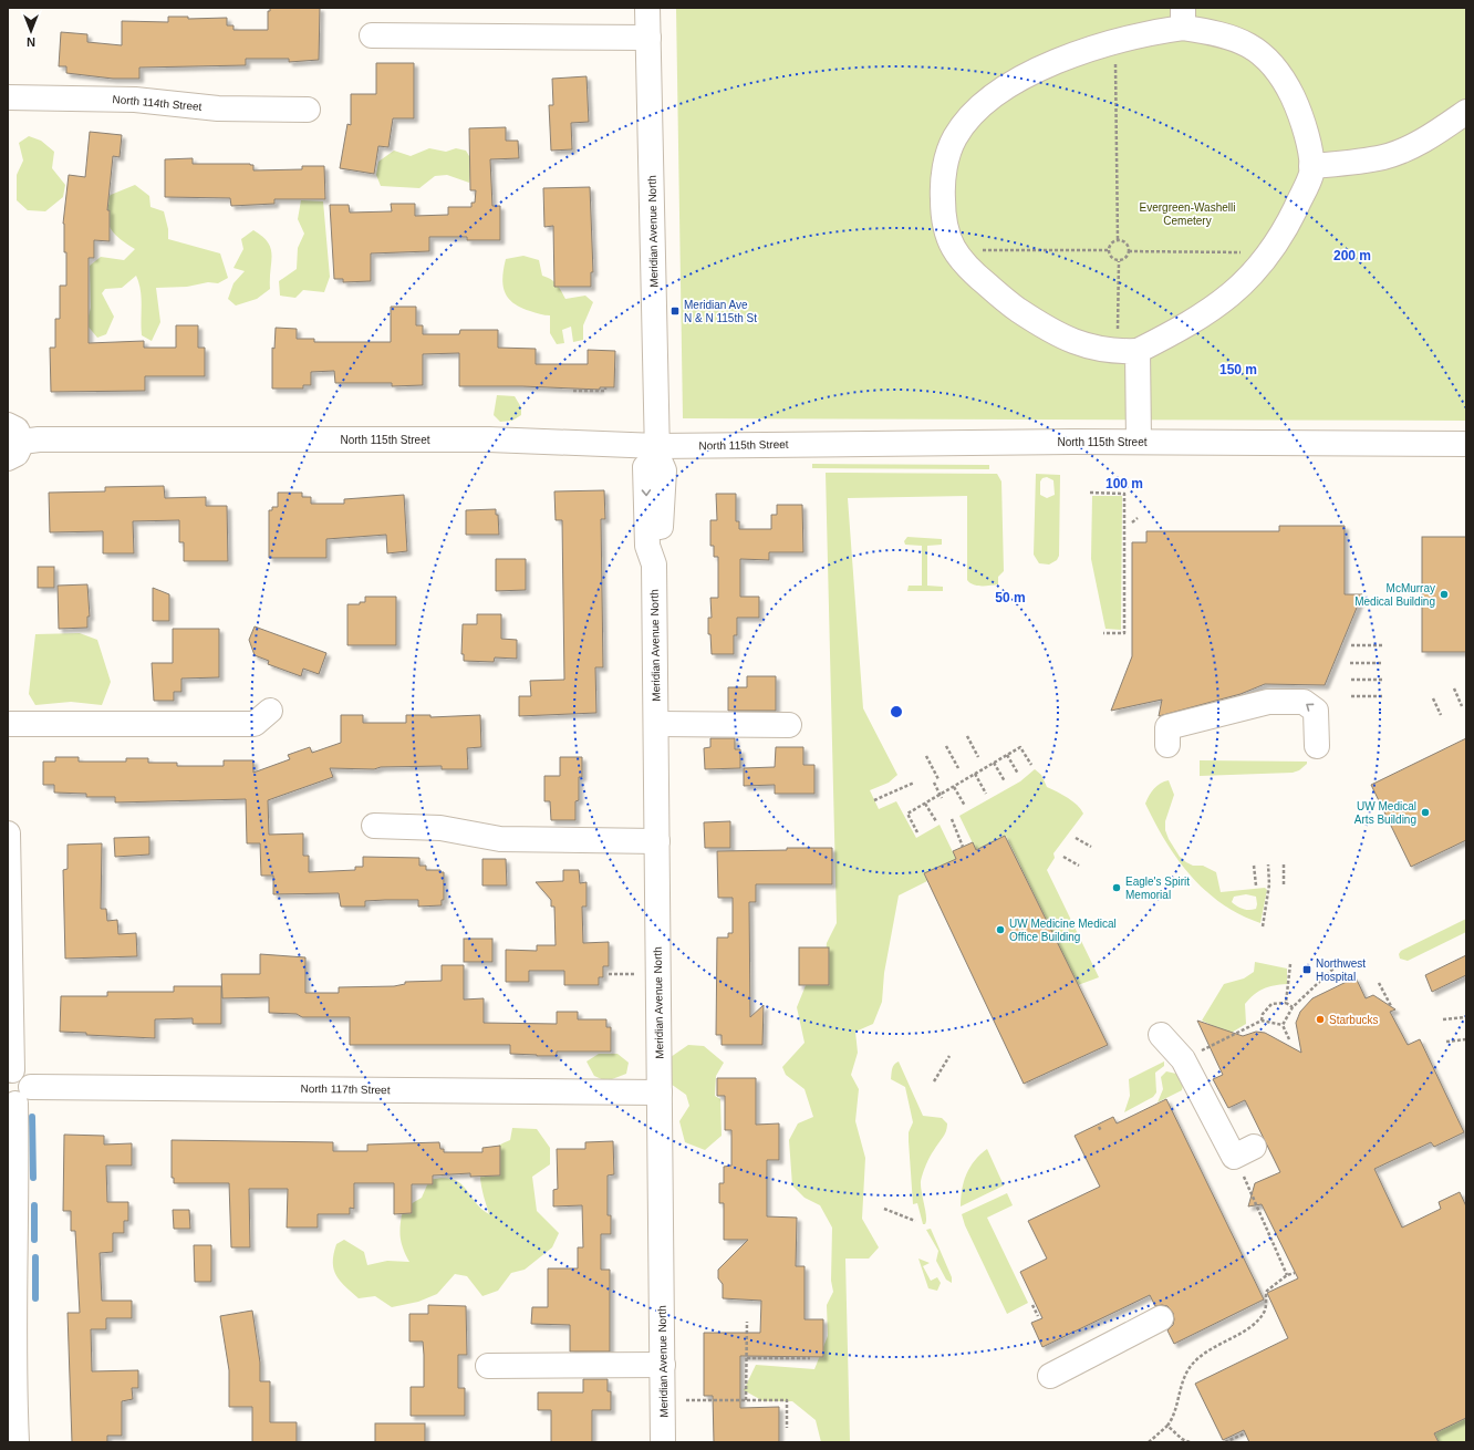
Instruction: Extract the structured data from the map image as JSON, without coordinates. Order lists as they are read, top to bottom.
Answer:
{
  "streets": {
    "street": [
      "North 114th Street",
      "Meridian Avenue North",
      "North 115th Street",
      "North 117th Street"
    ]
  },
  "crossings": [
    ["Meridian Avenue North", "North 115th Street"],
    ["Meridian Avenue North", "North 117th Street"]
  ],
  "parks": ["Evergreen-Washelli Cemetery"],
  "places": {
    "transit": ["Meridian Ave N & N 115th St", "Northwest Hospital"],
    "other": [
      "McMurray Medical Building",
      "UW Medical Arts Building",
      "Eagle's Spirit Memorial",
      "UW Medicine Medical Office Building",
      "Starbucks"
    ]
  },
  "north": "bottom",
  "rings": [
    "200 m",
    "150 m",
    "100 m",
    "50 m"
  ]
}
